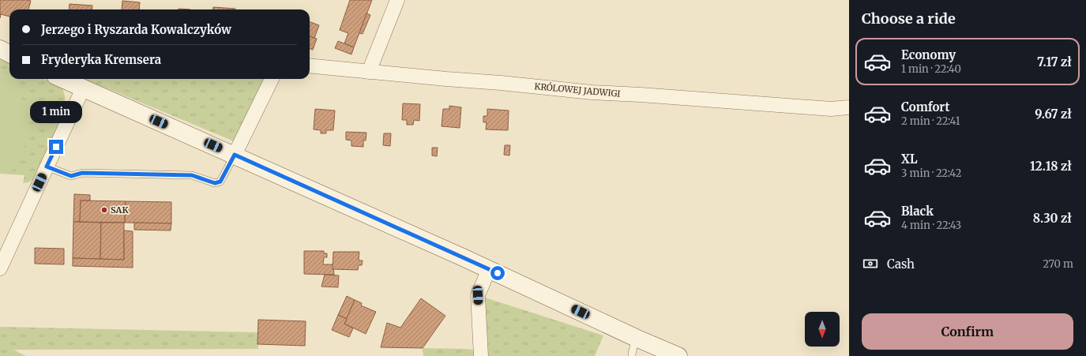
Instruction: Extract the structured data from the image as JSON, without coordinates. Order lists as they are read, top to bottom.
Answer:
{
  "streets": {
    "street": ["KRÓLOWEJ JADWIGI"]
  },
  "places": ["SAK"],
  "north": "bottom",
  "page": {
    "heading": "Choose a ride",
    "banner": ["Jerzego i Ryszarda Kowalczyków", "Fryderyka Kremsera"],
    "list": [
      {
        "name": "Economy",
        "note": "1 min · 22:40",
        "value": "7.17 zł"
      },
      {
        "name": "Comfort",
        "note": "2 min · 22:41",
        "value": "9.67 zł"
      },
      {
        "name": "XL",
        "note": "3 min · 22:42",
        "value": "12.18 zł"
      },
      {
        "name": "Black",
        "note": "4 min · 22:43",
        "value": "8.30 zł"
      }
    ],
    "bubble": "1 min",
    "pay": ["Cash", "270 m"],
    "buttons": "Confirm"
  }
}
